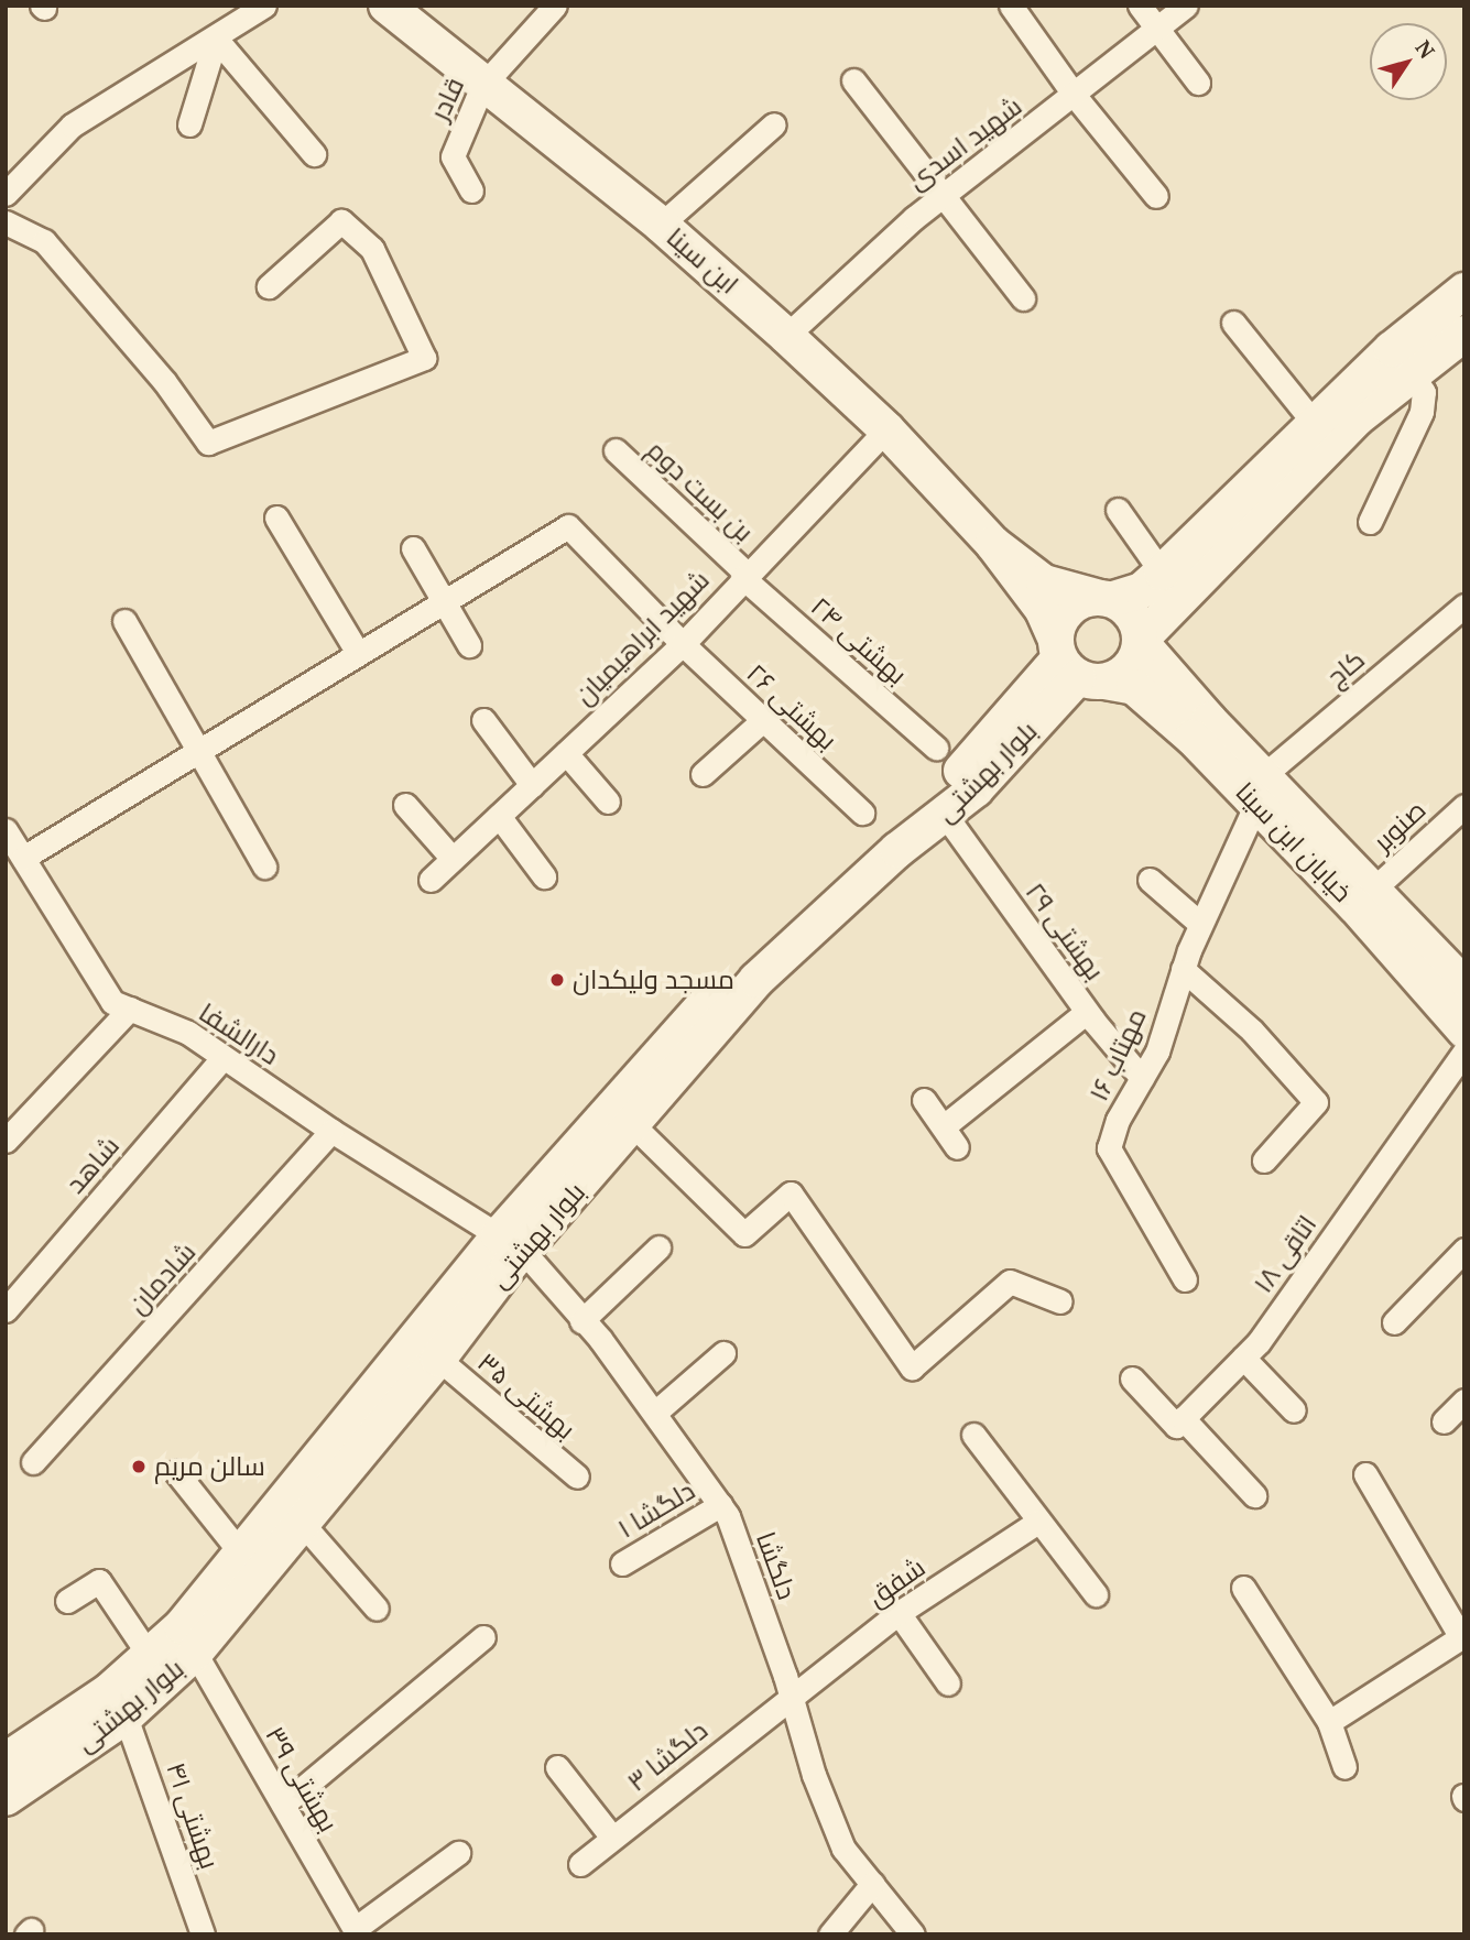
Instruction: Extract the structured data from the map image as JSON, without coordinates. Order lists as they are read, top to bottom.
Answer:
{
  "streets": {
    "main road": ["ابن سینا", "بلوار بهشتی", "خیابان ابن سینا"],
    "street": [
      "قادر",
      "شهید اسدی",
      "بن بست دوم",
      "شهید ابراهیمیان",
      "بهشتی ۲۴",
      "کاج",
      "بهشتی ۲۶",
      "صنوبر",
      "بهشتی ۲۹",
      "دارالشفا",
      "مهتاب ۱۶",
      "شاهد",
      "اتاقی ۱۸",
      "شادمان",
      "بهشتی ۳۵",
      "دلگشا ۱",
      "دلگشا",
      "شفق",
      "دلگشا ۳",
      "بهشتی ۳۹",
      "بهشتی ۴۱"
    ]
  },
  "crossings": [
    ["قادر", "ابن سینا"],
    ["شهید اسدی", "ابن سینا"],
    ["ابن سینا", "شهید ابراهیمیان"],
    ["بن بست دوم", "شهید ابراهیمیان"],
    ["بن بست دوم", "بهشتی ۲۴"],
    ["شهید ابراهیمیان", "بهشتی ۲۴"],
    ["شهید ابراهیمیان", "بهشتی ۲۶"],
    ["کاج", "خیابان ابن سینا"],
    ["کاج", "مهتاب ۱۶"],
    ["بلوار بهشتی", "خیابان ابن سینا"],
    ["بلوار بهشتی", "بهشتی ۲۹"],
    ["بلوار بهشتی", "دارالشفا"],
    ["بلوار بهشتی", "بهشتی ۳۵"],
    ["بلوار بهشتی", "دلگشا"],
    ["بلوار بهشتی", "بهشتی ۳۹"],
    ["بلوار بهشتی", "بهشتی ۴۱"],
    ["صنوبر", "خیابان ابن سینا"],
    ["خیابان ابن سینا", "مهتاب ۱۶"],
    ["بهشتی ۲۹", "مهتاب ۱۶"],
    ["دارالشفا", "شاهد"],
    ["دارالشفا", "شادمان"],
    ["دارالشفا", "دلگشا"],
    ["دلگشا ۱", "دلگشا"],
    ["دلگشا", "شفق"],
    ["دلگشا", "دلگشا ۳"],
    ["شفق", "دلگشا ۳"]
  ],
  "places": ["مسجد ولیکدان", "سالن مریم"],
  "north": "top right"
}
